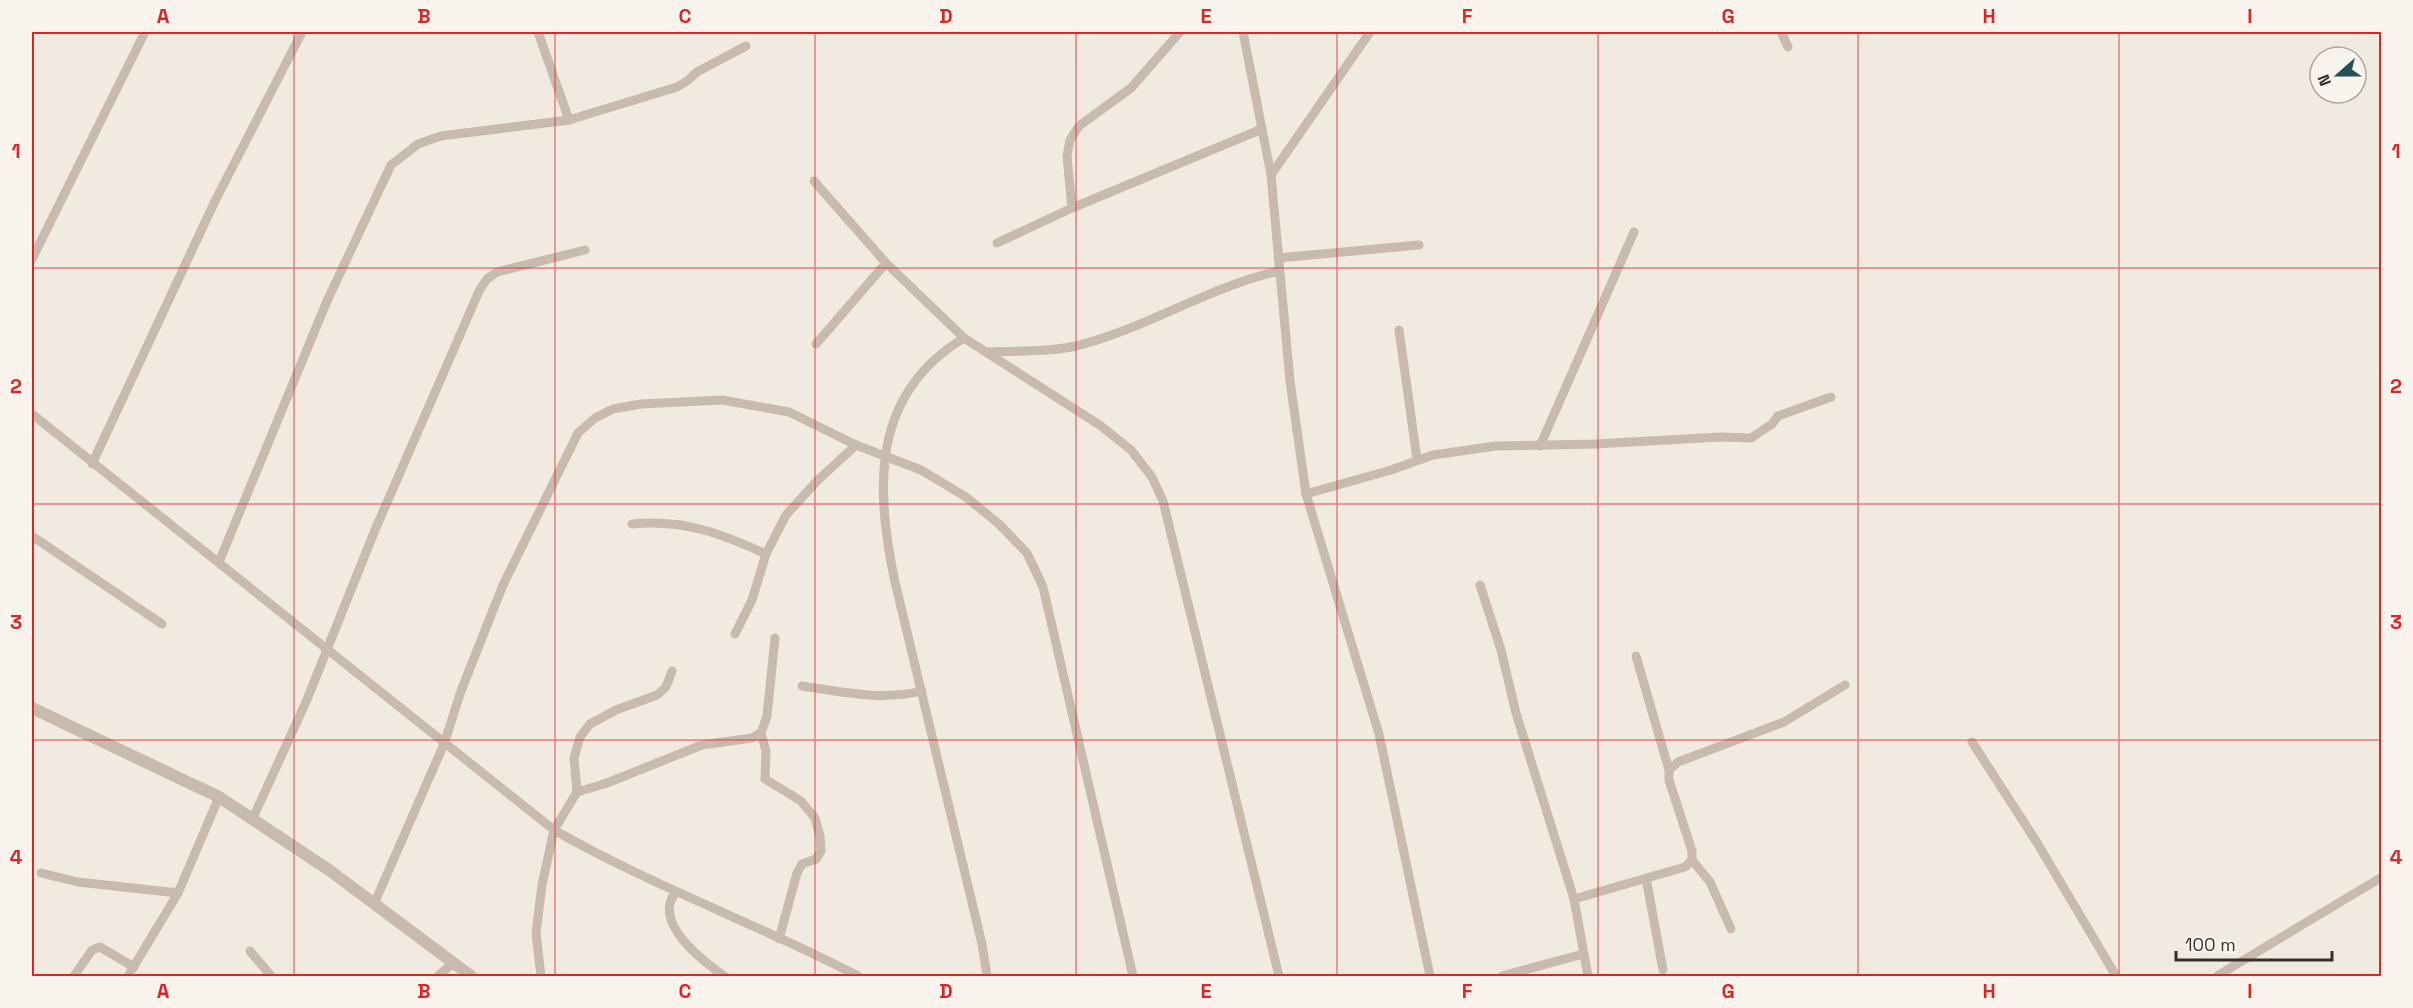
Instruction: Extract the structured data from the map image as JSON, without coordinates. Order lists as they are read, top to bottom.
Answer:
{
  "scale_bar": "100 m",
  "north": "left",
  "grid": {
    "columns": [
      "A",
      "B",
      "C",
      "D",
      "E",
      "F",
      "G",
      "H",
      "I"
    ],
    "rows": [
      "1",
      "2",
      "3",
      "4"
    ]
  }
}
